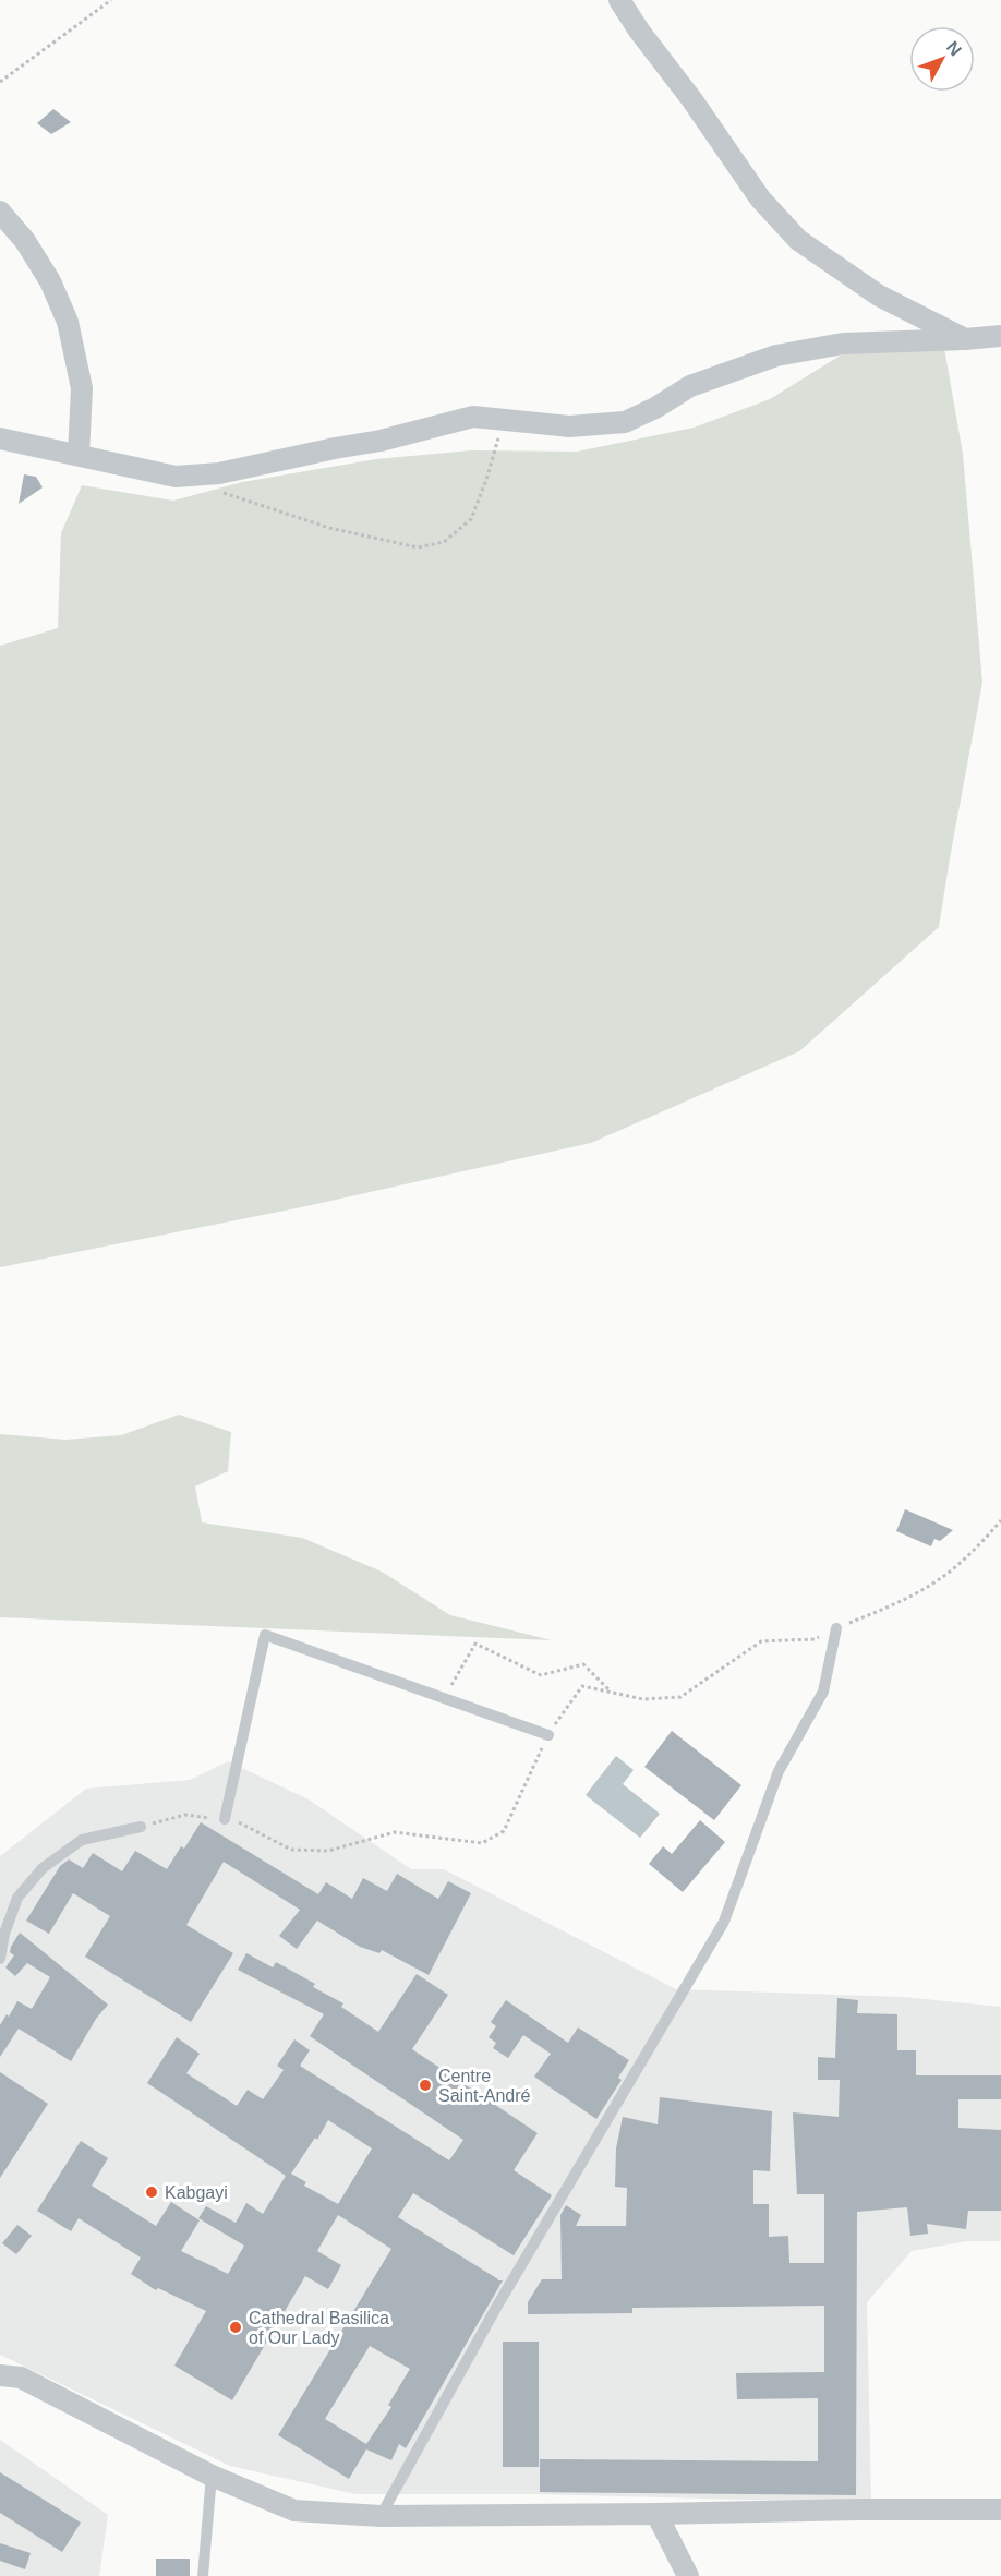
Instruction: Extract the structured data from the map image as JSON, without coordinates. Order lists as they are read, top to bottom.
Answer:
{
  "places": ["Centre Saint-André", "Kabgayi", "Cathedral Basilica of Our Lady"],
  "north": "top right"
}
